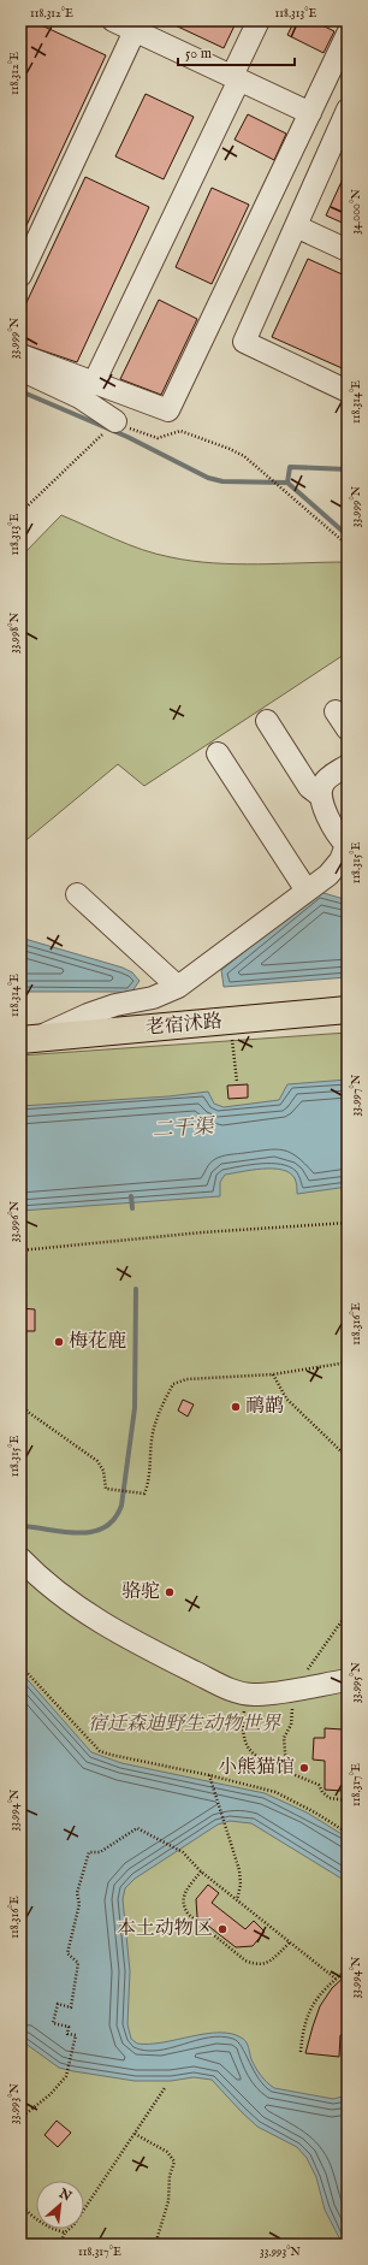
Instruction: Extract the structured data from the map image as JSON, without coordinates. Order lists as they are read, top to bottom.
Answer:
{
  "streets": {
    "main road": ["老宿沭路"]
  },
  "water": ["二干渠"],
  "parks": ["宿迁森迪野生动物世界"],
  "places": [
    "梅花鹿",
    "鸸鹋",
    "骆驼",
    "小熊猫馆",
    "本土动物区"
  ],
  "scale_bar": "50 m",
  "north": "top right",
  "coordinates": [
    "118.312°E",
    "118.313°E",
    "34.000°N",
    "33.999°N",
    "118.314°E",
    "33.998°N",
    "118.315°E",
    "33.997°N",
    "33.996°N",
    "118.316°E",
    "33.995°N",
    "118.317°E",
    "33.994°N",
    "33.993°N"
  ]
}
